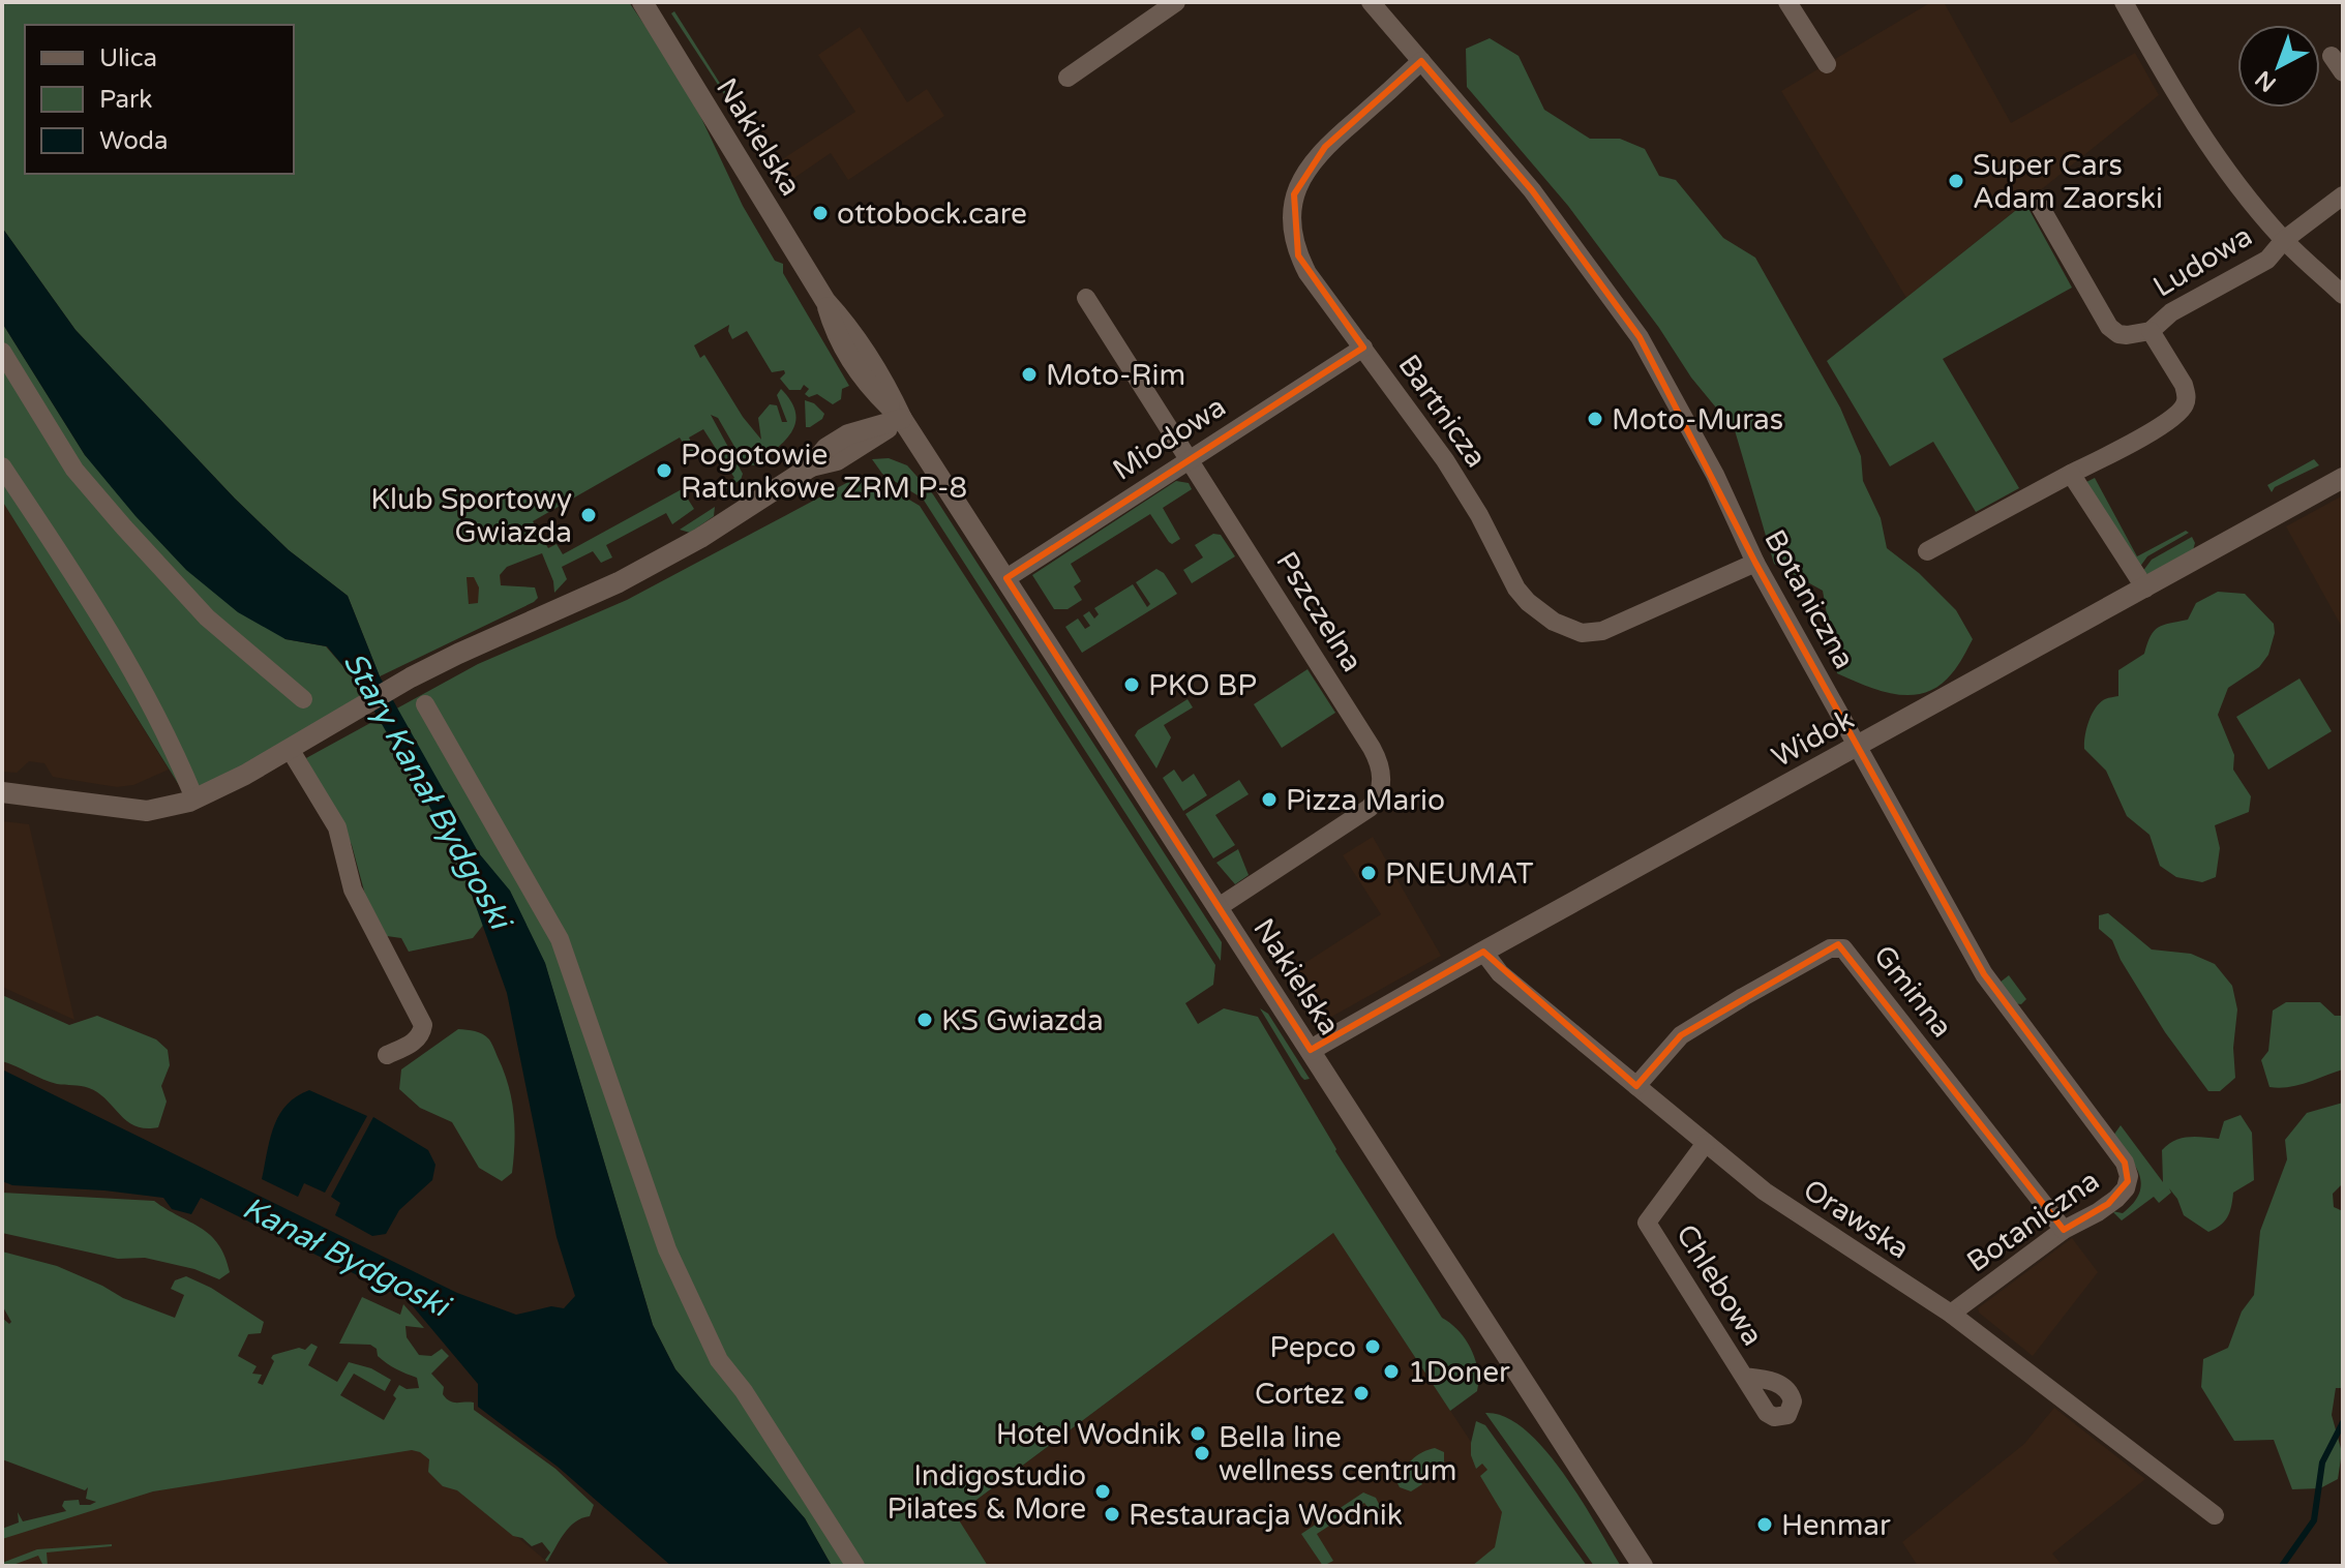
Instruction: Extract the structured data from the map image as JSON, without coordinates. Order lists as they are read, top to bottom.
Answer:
{
  "streets": {
    "street": [
      "Nakielska",
      "Ludowa",
      "Bartnicza",
      "Miodowa",
      "Botaniczna",
      "Pszczelna",
      "Widok",
      "Gminna",
      "Orawska",
      "Chlebowa"
    ]
  },
  "crossings": [
    ["Nakielska", "Miodowa"],
    ["Nakielska", "Pszczelna"],
    ["Nakielska", "Widok"],
    ["Bartnicza", "Miodowa"],
    ["Bartnicza", "Botaniczna"],
    ["Miodowa", "Pszczelna"],
    ["Botaniczna", "Widok"],
    ["Botaniczna", "Gminna"],
    ["Botaniczna", "Orawska"],
    ["Widok", "Orawska"],
    ["Gminna", "Orawska"],
    ["Orawska", "Chlebowa"]
  ],
  "water": ["Stary Kanał Bydgoski", "Kanał Bydgoski"],
  "places": [
    "Super Cars Adam Zaorski",
    "ottobock.care",
    "Moto-Rim",
    "Moto-Muras",
    "Pogotowie Ratunkowe ZRM P-8",
    "Klub Sportowy Gwiazda",
    "PKO BP",
    "Pizza Mario",
    "PNEUMAT",
    "KS Gwiazda",
    "Pepco",
    "1Doner",
    "Cortez",
    "Hotel Wodnik",
    "Bella line wellness centrum",
    "Indigostudio Pilates & More",
    "Restauracja Wodnik",
    "Henmar"
  ],
  "legend": ["Ulica", "Park", "Woda"],
  "north": "bottom left"
}
